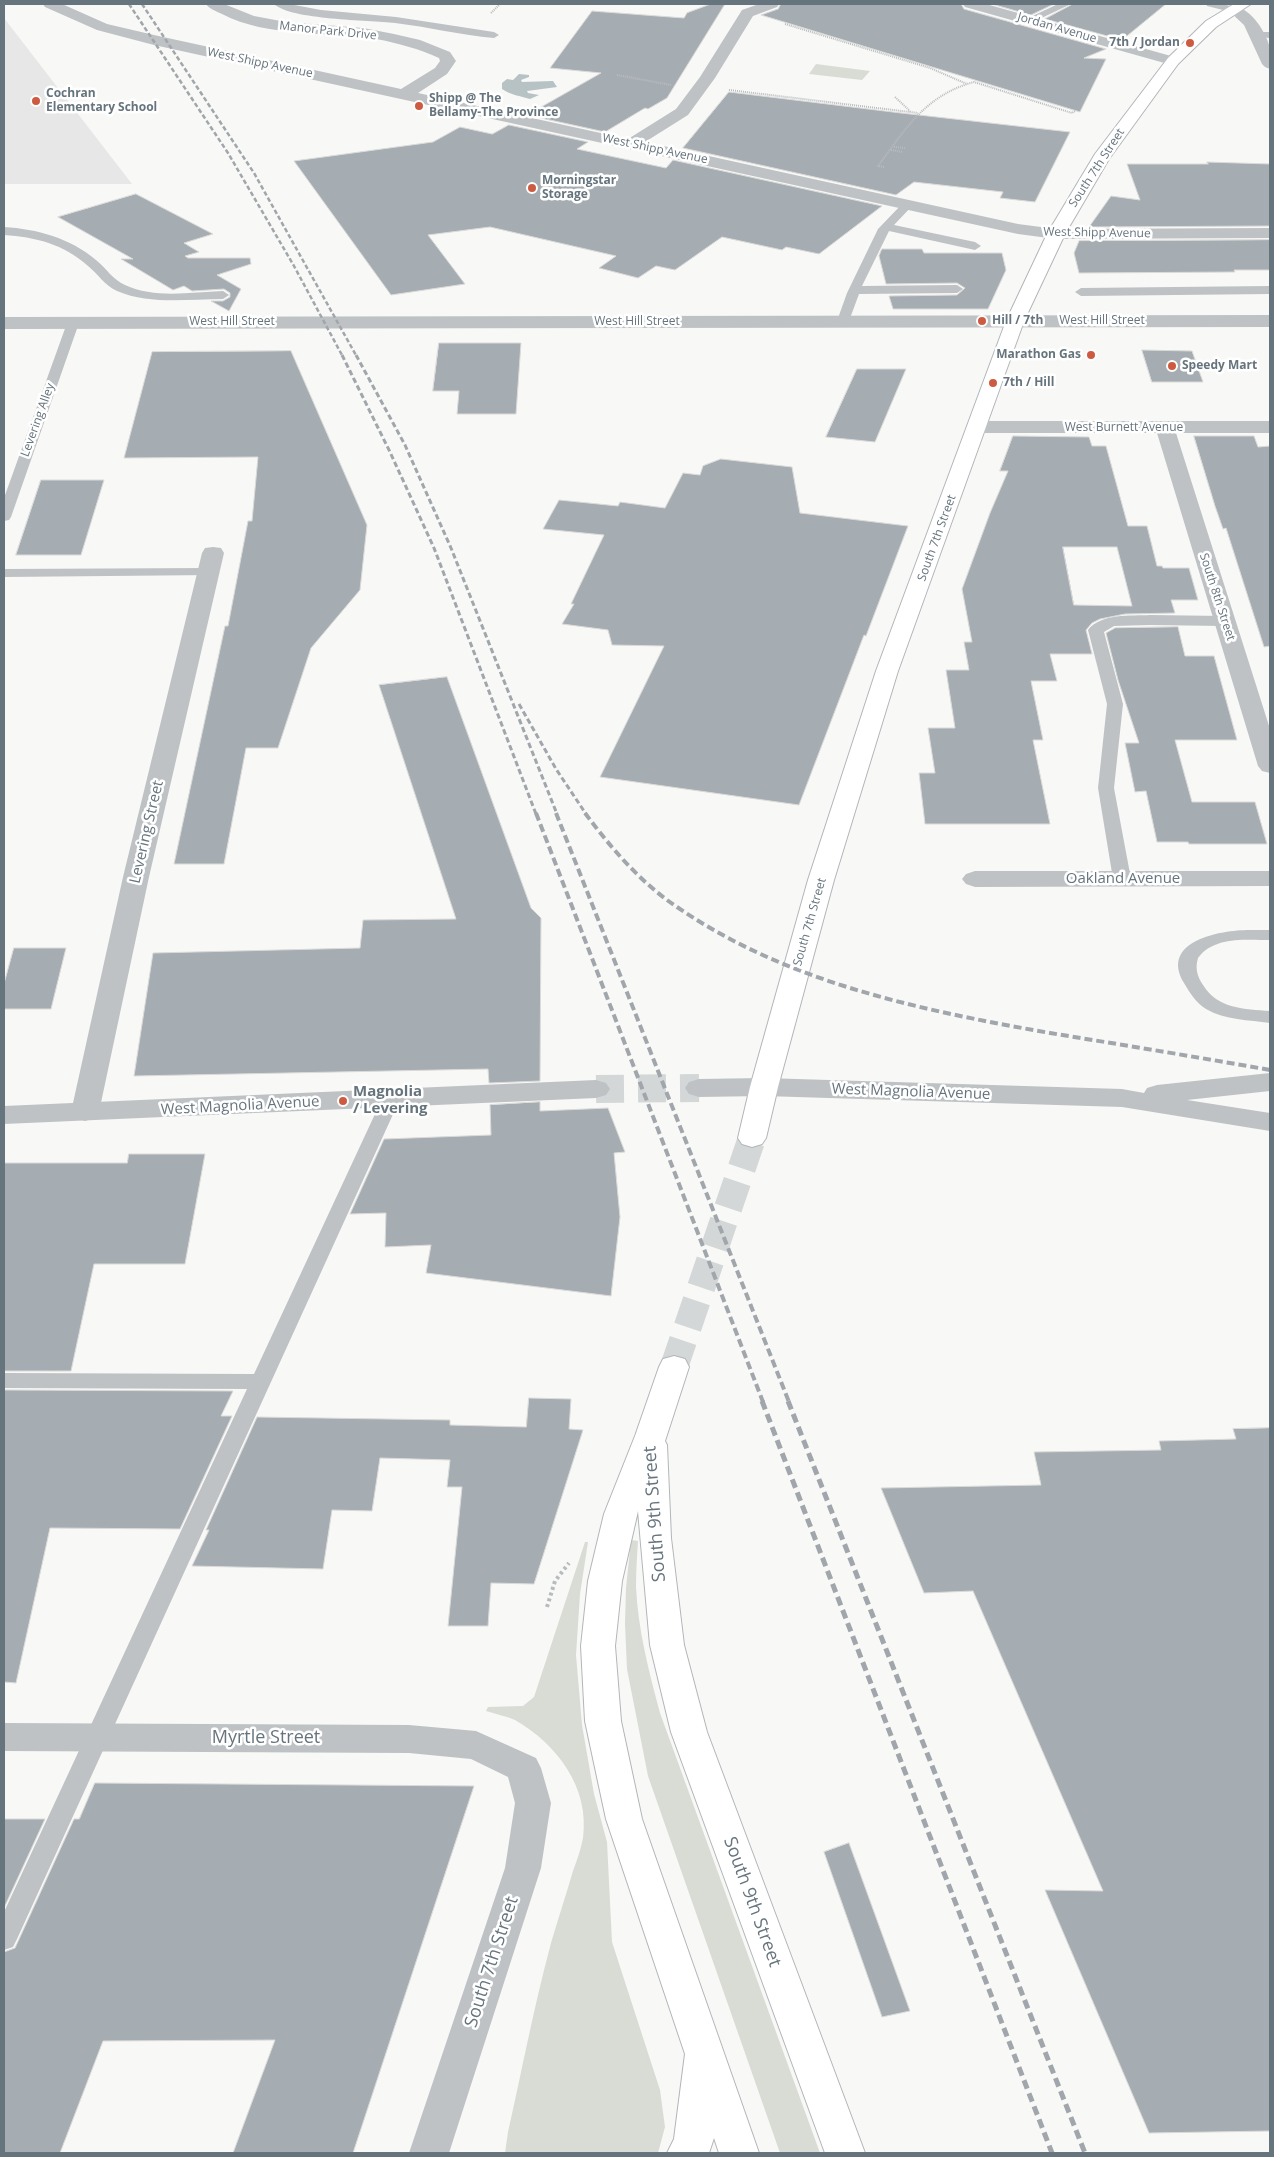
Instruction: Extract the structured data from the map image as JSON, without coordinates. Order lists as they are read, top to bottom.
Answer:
{
  "streets": {
    "main road": ["South 7th Street", "South 9th Street"],
    "street": [
      "Jordan Avenue",
      "Manor Park Drive",
      "West Shipp Avenue",
      "West Hill Street",
      "West Burnett Avenue",
      "South 8th Street",
      "Levering Street",
      "Oakland Avenue",
      "West Magnolia Avenue",
      "Myrtle Street"
    ],
    "lane": ["Levering Alley"]
  },
  "crossings": [
    ["Jordan Avenue", "South 7th Street"],
    ["West Shipp Avenue", "South 7th Street"],
    ["South 7th Street", "West Hill Street"],
    ["South 7th Street", "West Burnett Avenue"],
    ["South 7th Street", "West Magnolia Avenue"],
    ["South 7th Street", "Myrtle Street"],
    ["West Hill Street", "Levering Alley"],
    ["West Burnett Avenue", "South 8th Street"],
    ["Levering Street", "West Magnolia Avenue"]
  ],
  "places": [
    "7th / Jordan",
    "Cochran Elementary School",
    "Shipp @ The Bellamy-The Province",
    "Morningstar Storage",
    "Hill / 7th",
    "Marathon Gas",
    "Speedy Mart",
    "7th / Hill",
    "Magnolia / Levering"
  ]
}
